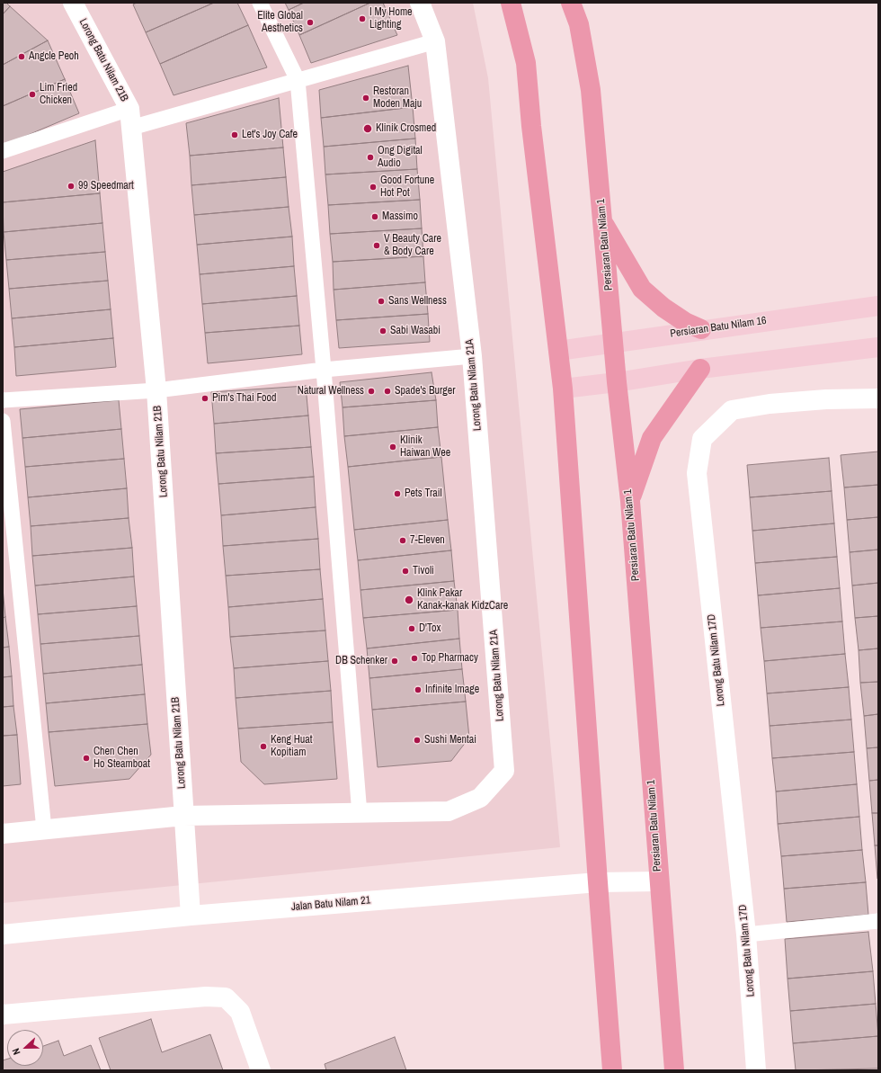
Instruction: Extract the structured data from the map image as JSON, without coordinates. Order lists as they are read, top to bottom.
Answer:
{
  "streets": {
    "main road": ["Persiaran Batu Nilam 1"],
    "street": [
      "Lorong Batu Nilam 21B",
      "Persiaran Batu Nilam 16",
      "Lorong Batu Nilam 21A",
      "Lorong Batu Nilam 17D",
      "Jalan Batu Nilam 21"
    ]
  },
  "crossings": [
    ["Lorong Batu Nilam 21B", "Jalan Batu Nilam 21"],
    ["Persiaran Batu Nilam 1", "Persiaran Batu Nilam 16"],
    ["Persiaran Batu Nilam 1", "Jalan Batu Nilam 21"]
  ],
  "places": [
    "I My Home Lighting",
    "Elite Global Aesthetics",
    "Angcle Peoh",
    "Lim Fried Chicken",
    "Restoran Moden Maju",
    "Klinik Crosmed",
    "Let's Joy Cafe",
    "Ong Digital Audio",
    "99 Speedmart",
    "Good Fortune Hot Pot",
    "Massimo",
    "V Beauty Care & Body Care",
    "Sans Wellness",
    "Sabi Wasabi",
    "Natural Wellness",
    "Spade's Burger",
    "Pim's Thai Food",
    "Klinik Haiwan Wee",
    "Pets Trail",
    "7-Eleven",
    "Tivoli",
    "Klink Pakar Kanak-kanak KidzCare",
    "D'Tox",
    "Top Pharmacy",
    "DB Schenker",
    "Infinite Image",
    "Sushi Mentai",
    "Keng Huat Kopitiam",
    "Chen Chen Ho Steamboat"
  ],
  "north": "left"
}
